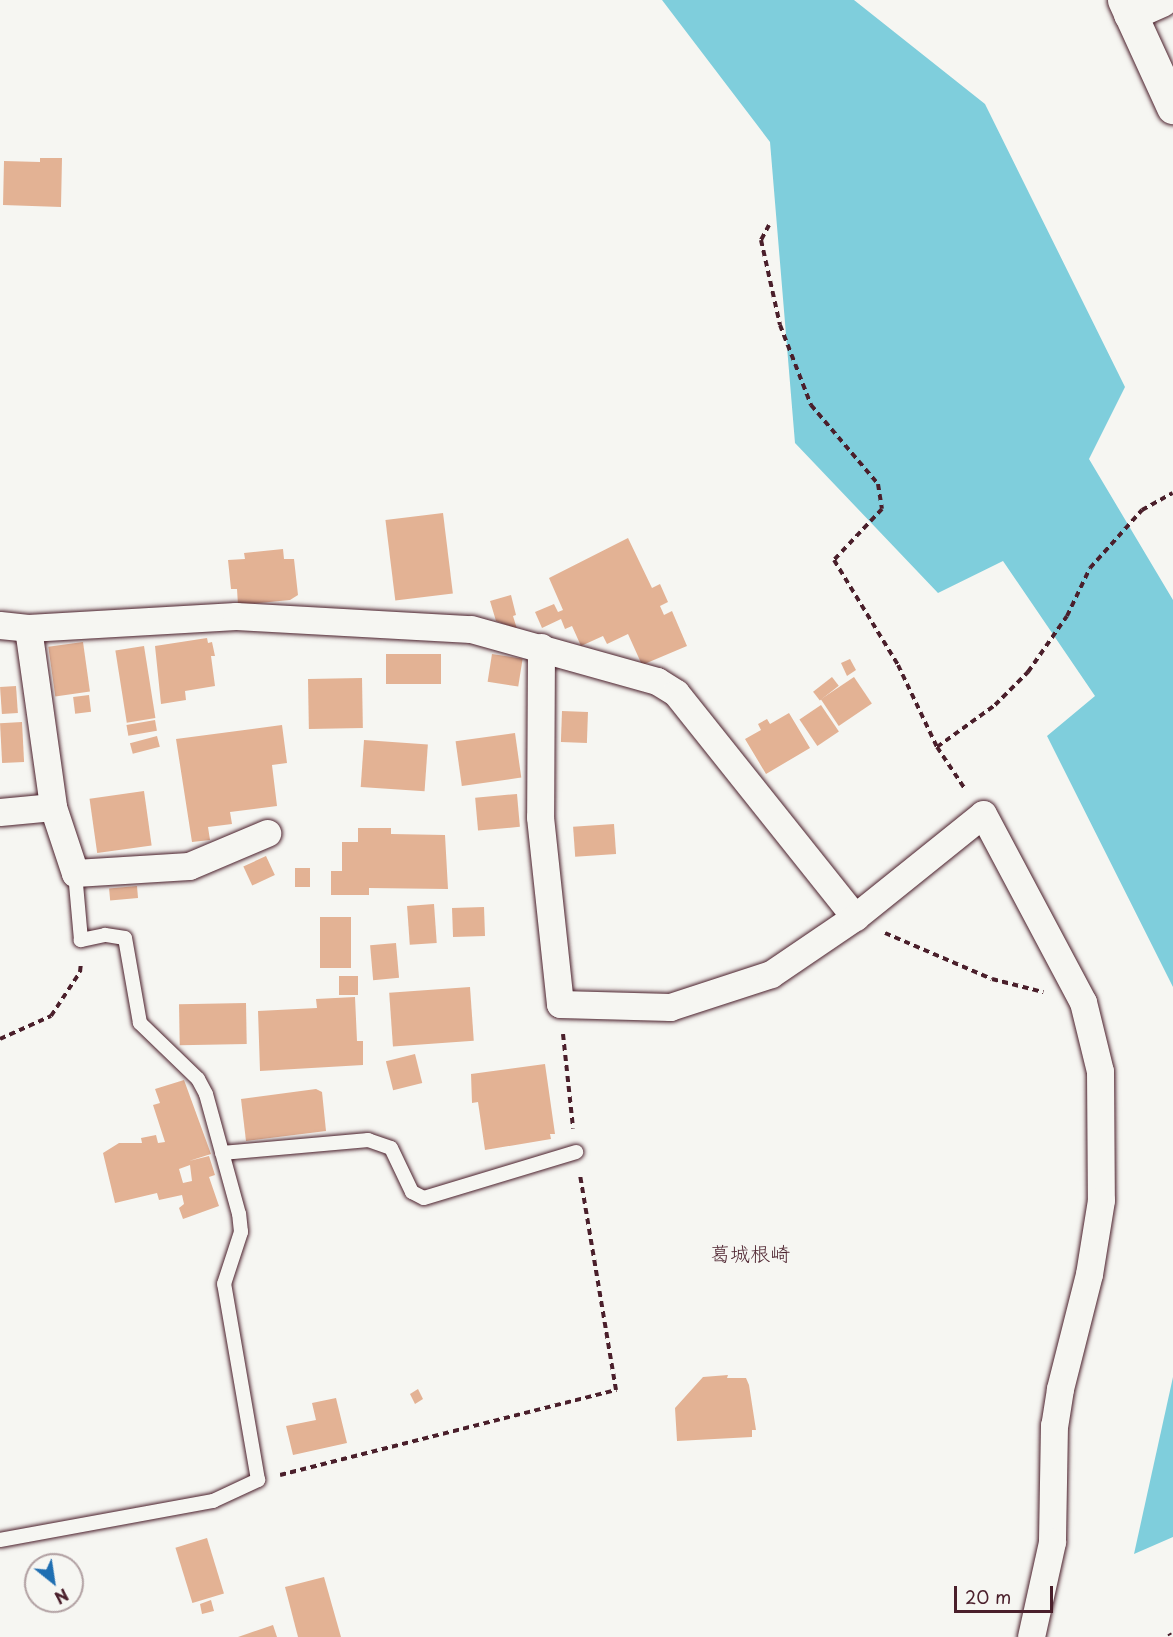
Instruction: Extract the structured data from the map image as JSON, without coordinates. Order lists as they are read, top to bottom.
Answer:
{
  "districts": ["葛城根崎"],
  "scale_bar": "20 m",
  "north": "bottom right"
}
